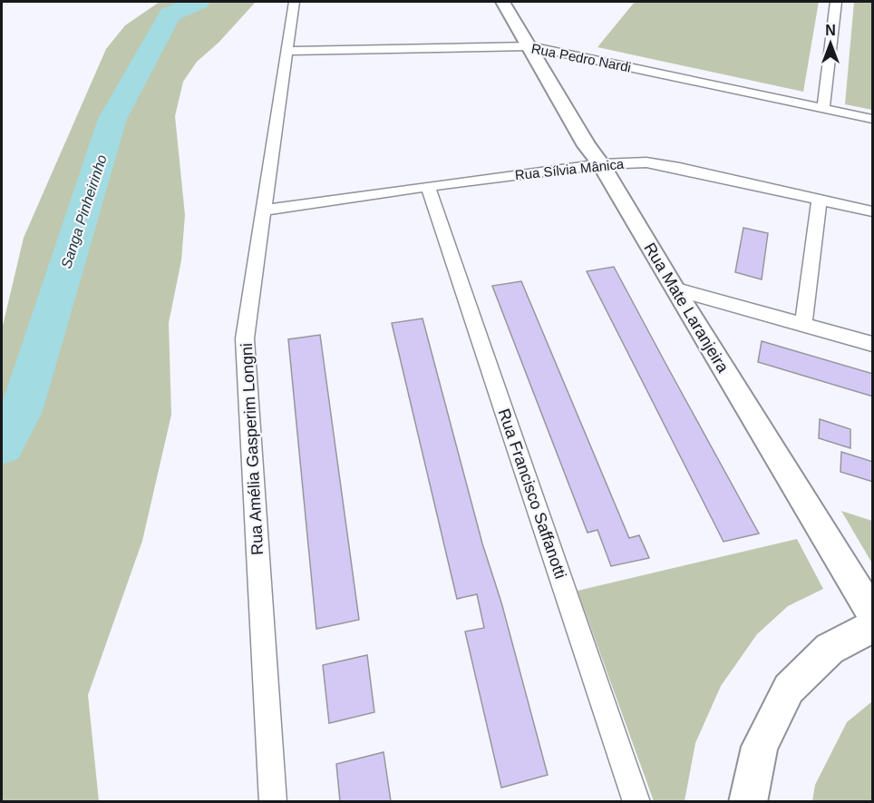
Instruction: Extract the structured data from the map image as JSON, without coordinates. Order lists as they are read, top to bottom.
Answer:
{
  "streets": {
    "street": [
      "Rua Pedro Nardi",
      "Rua Sílvia Mânica",
      "Rua Mate Laranjeira",
      "Rua Amélia Gasperim Longni",
      "Rua Francisco Saffanotti"
    ]
  },
  "crossings": [
    ["Rua Pedro Nardi", "Rua Mate Laranjeira"],
    ["Rua Pedro Nardi", "Rua Amélia Gasperim Longni"],
    ["Rua Sílvia Mânica", "Rua Mate Laranjeira"],
    ["Rua Sílvia Mânica", "Rua Amélia Gasperim Longni"],
    ["Rua Sílvia Mânica", "Rua Francisco Saffanotti"]
  ],
  "water": ["Sanga Pinheirinho"],
  "north": "top"
}
